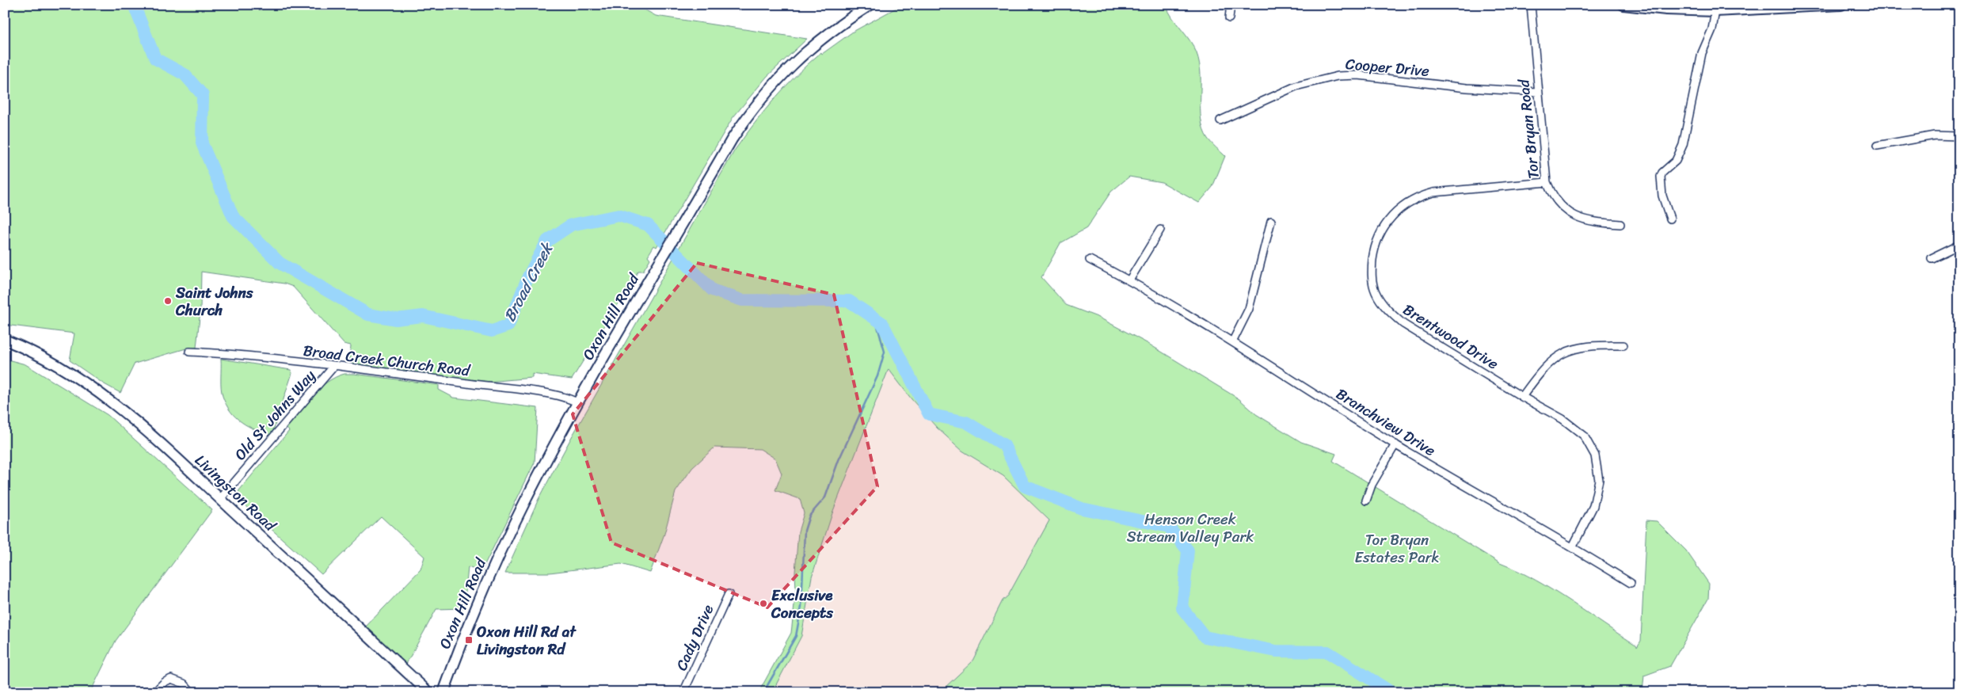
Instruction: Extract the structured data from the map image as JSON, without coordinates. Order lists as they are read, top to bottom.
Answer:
{
  "streets": {
    "main road": ["Oxon Hill Road", "Livingston Road"],
    "street": [
      "Cooper Drive",
      "Tor Bryan Road",
      "Brentwood Drive",
      "Broad Creek Church Road",
      "Old St Johns Way",
      "Branchview Drive",
      "Cady Drive"
    ]
  },
  "crossings": [
    ["Cooper Drive", "Tor Bryan Road"],
    ["Tor Bryan Road", "Brentwood Drive"],
    ["Oxon Hill Road", "Broad Creek Church Road"],
    ["Brentwood Drive", "Branchview Drive"],
    ["Broad Creek Church Road", "Old St Johns Way"],
    ["Old St Johns Way", "Livingston Road"]
  ],
  "water": ["Broad Creek"],
  "parks": ["Henson Creek Stream Valley Park", "Tor Bryan Estates Park"],
  "places": {
    "other": ["Saint Johns Church", "Exclusive Concepts"],
    "transit": ["Oxon Hill Rd at Livingston Rd"]
  }
}
